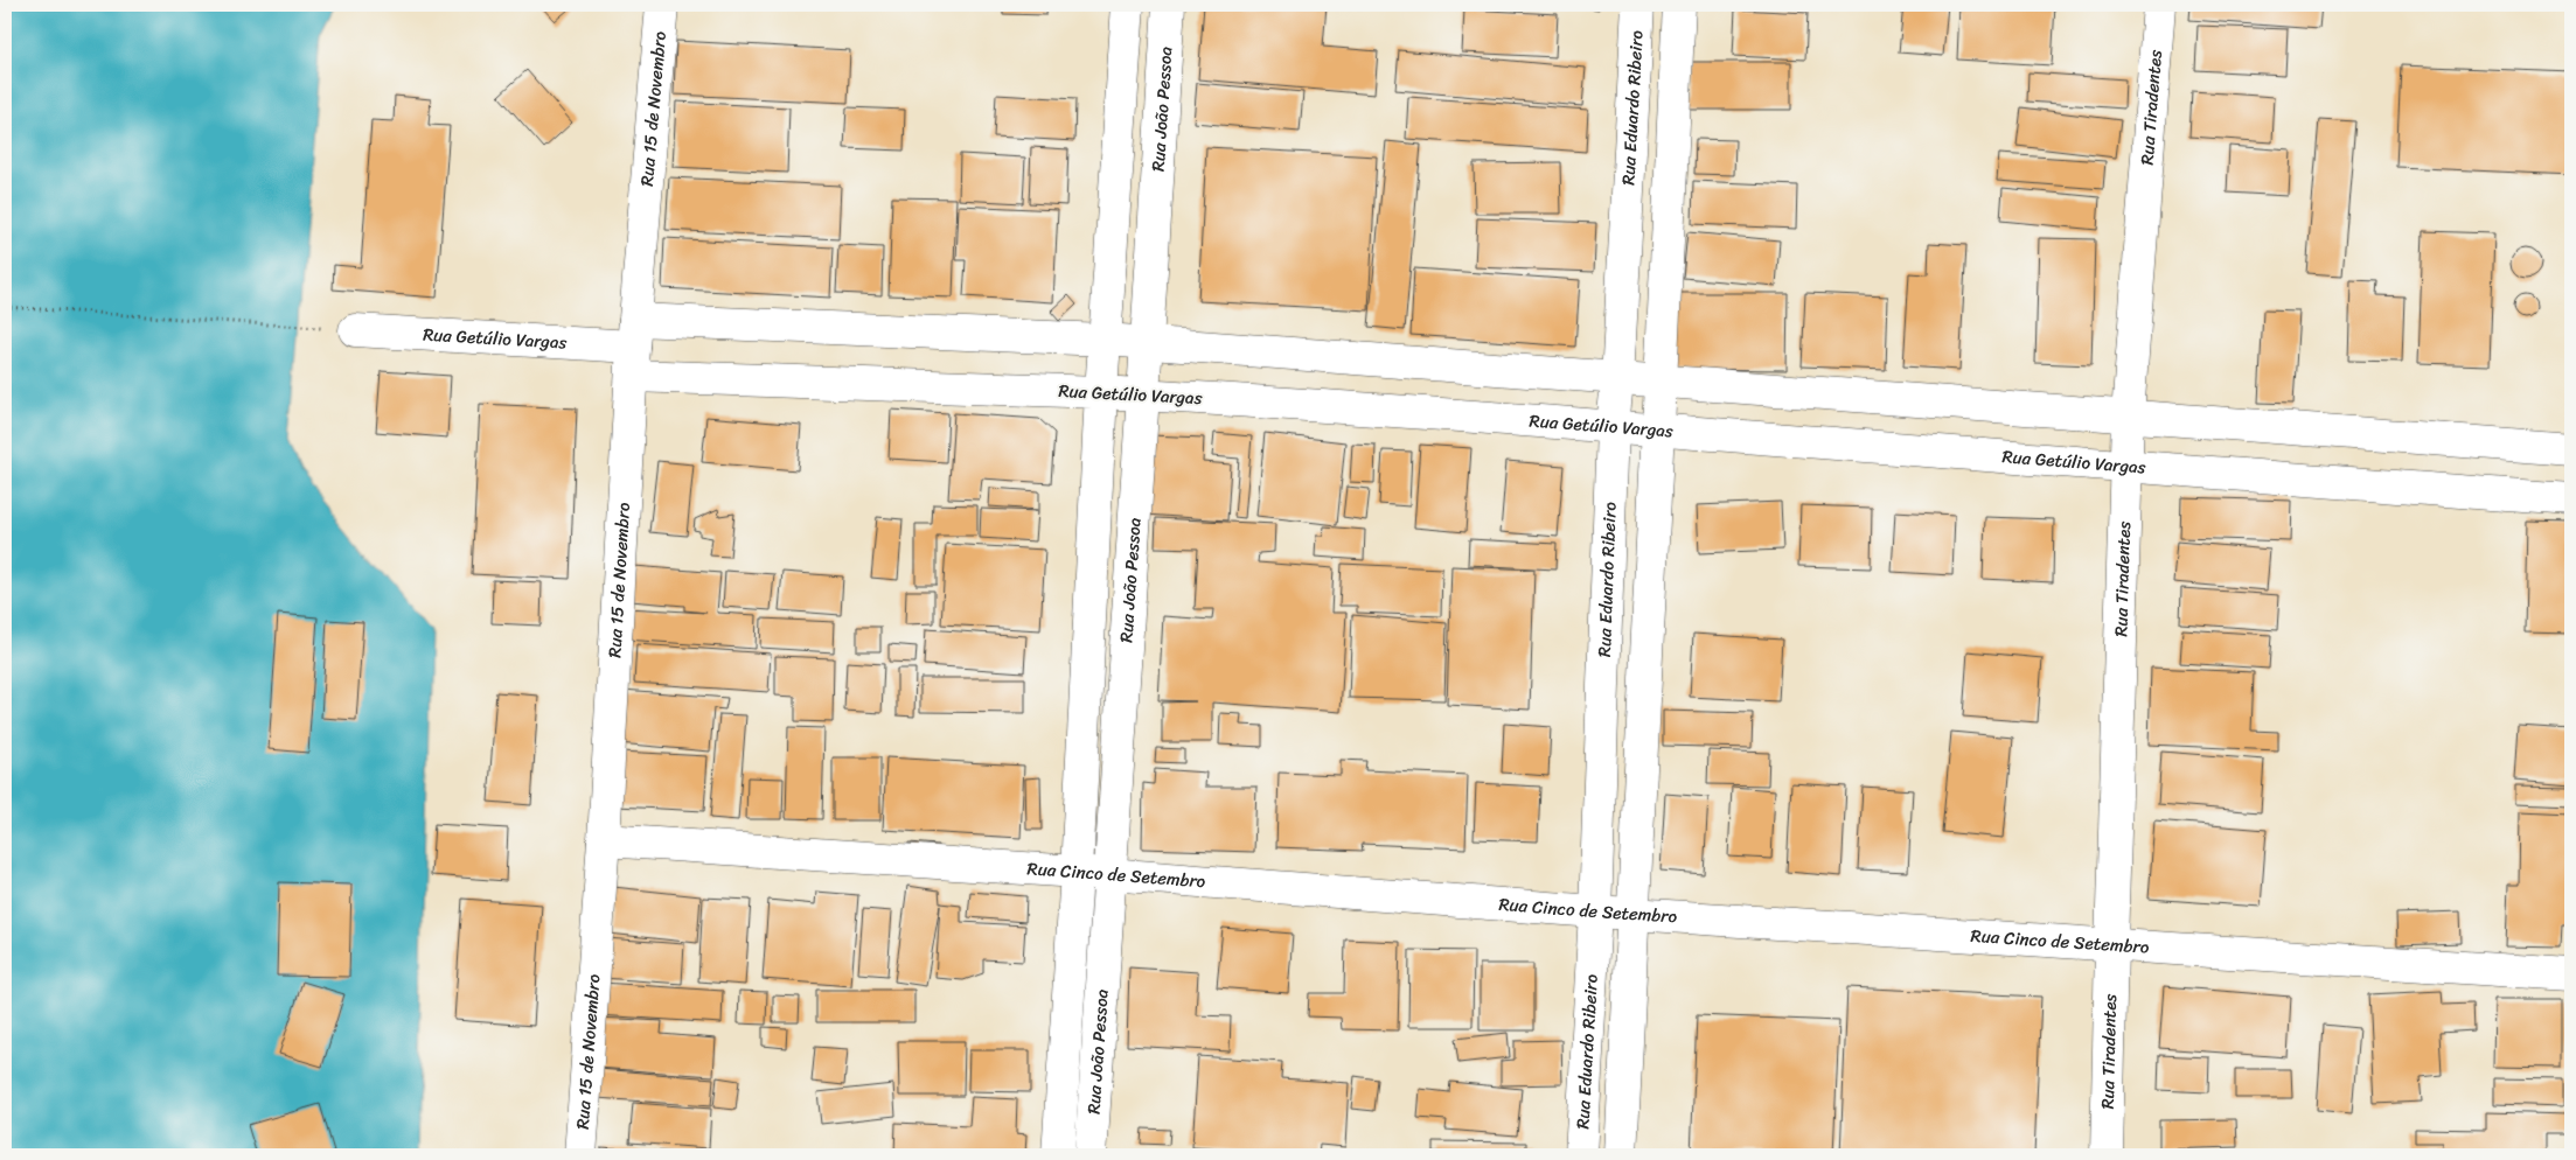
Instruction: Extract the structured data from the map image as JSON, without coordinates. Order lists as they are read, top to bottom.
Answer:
{
  "streets": {
    "street": [
      "Rua Eduardo Ribeiro",
      "Rua Tiradentes",
      "Rua 15 de Novembro",
      "Rua João Pessoa",
      "Rua Getúlio Vargas",
      "Rua Cinco de Setembro"
    ]
  },
  "crossings": [
    ["Rua Eduardo Ribeiro", "Rua Getúlio Vargas"],
    ["Rua Eduardo Ribeiro", "Rua Cinco de Setembro"],
    ["Rua Tiradentes", "Rua Getúlio Vargas"],
    ["Rua Tiradentes", "Rua Cinco de Setembro"],
    ["Rua 15 de Novembro", "Rua Getúlio Vargas"],
    ["Rua 15 de Novembro", "Rua Cinco de Setembro"],
    ["Rua João Pessoa", "Rua Getúlio Vargas"],
    ["Rua João Pessoa", "Rua Cinco de Setembro"]
  ]
}
